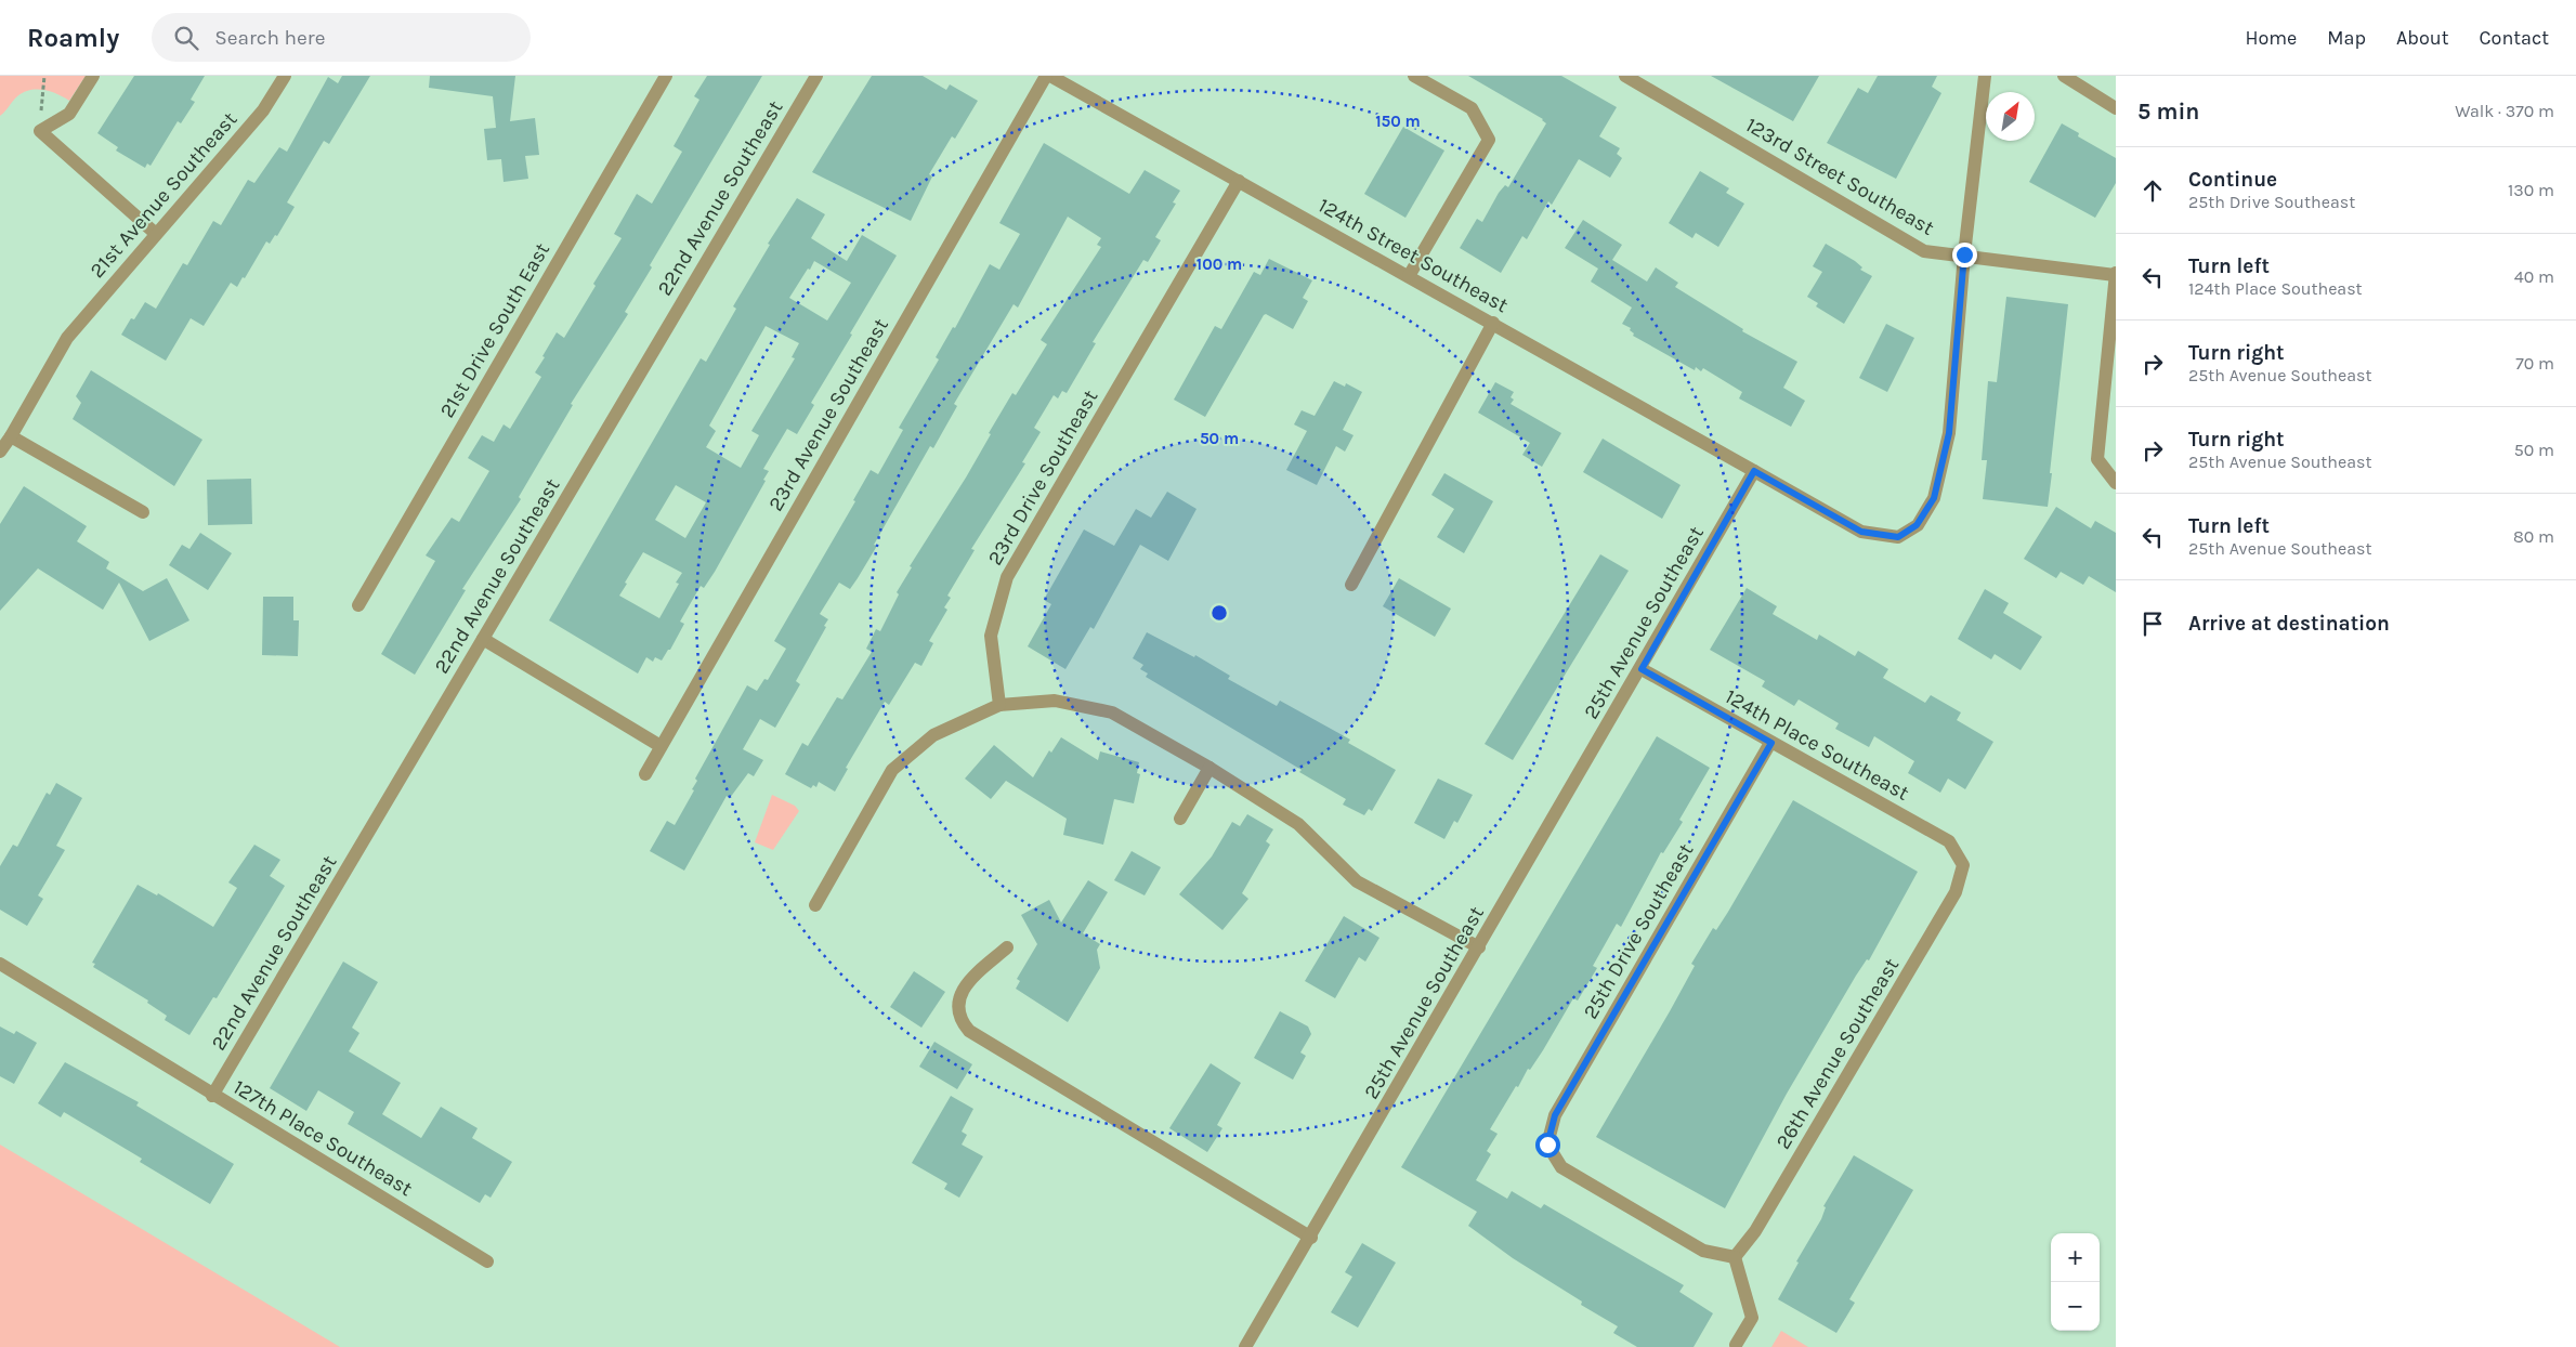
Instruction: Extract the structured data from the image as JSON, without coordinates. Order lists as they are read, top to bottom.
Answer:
{
  "streets": {
    "street": [
      "123rd Street Southeast",
      "21st Avenue Southeast",
      "22nd Avenue Southeast",
      "124th Street Southeast",
      "21st Drive South East",
      "23rd Avenue Southeast",
      "23rd Drive Southeast",
      "25th Avenue Southeast",
      "124th Place Southeast",
      "25th Drive Southeast",
      "26th Avenue Southeast",
      "127th Place Southeast"
    ]
  },
  "crossings": [
    ["22nd Avenue Southeast", "127th Place Southeast"],
    ["124th Street Southeast", "23rd Avenue Southeast"],
    ["124th Street Southeast", "23rd Drive Southeast"],
    ["124th Street Southeast", "25th Avenue Southeast"],
    ["25th Avenue Southeast", "124th Place Southeast"],
    ["124th Place Southeast", "25th Drive Southeast"],
    ["124th Place Southeast", "26th Avenue Southeast"],
    ["25th Drive Southeast", "26th Avenue Southeast"]
  ],
  "north": "top right",
  "page": {
    "header": "Roamly",
    "search": "Search here",
    "nav": [
      "Home",
      "Map",
      "About",
      "Contact"
    ],
    "heading": ["5 min", "Walk · 370 m"],
    "list": [
      ["Continue", "25th Drive Southeast", "130 m"],
      ["Turn left", "124th Place Southeast", "40 m"],
      ["Turn right", "25th Avenue Southeast", "70 m"],
      ["Turn right", "25th Avenue Southeast", "50 m"],
      ["Turn left", "25th Avenue Southeast", "80 m"],
      "Arrive at destination"
    ],
    "map_buttons": ["+", "−"]
  },
  "rings": ["150 m", "100 m", "50 m"]
}
